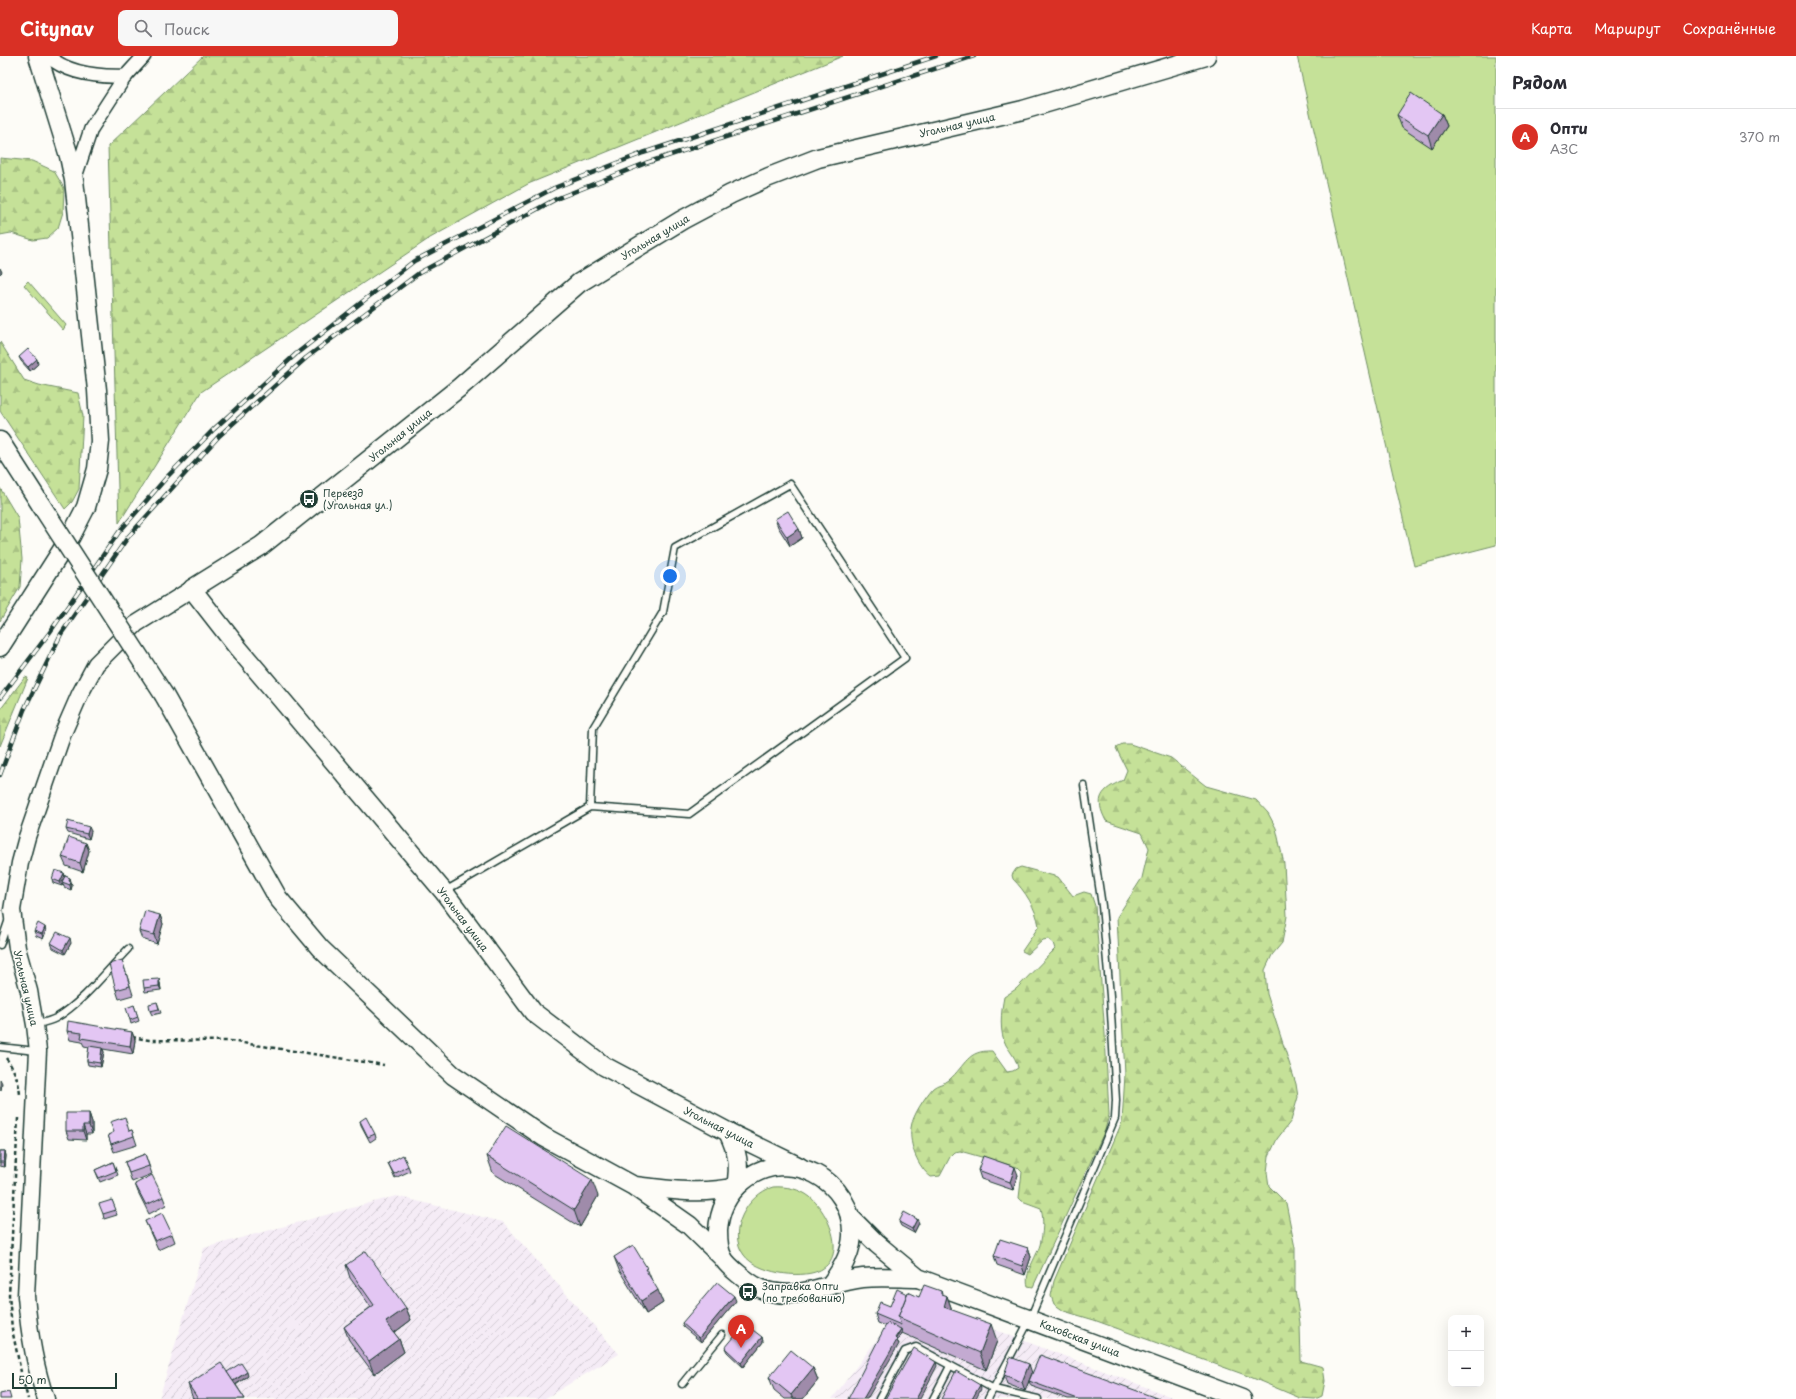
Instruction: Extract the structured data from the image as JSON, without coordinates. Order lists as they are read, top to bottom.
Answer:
{
  "streets": {
    "main road": ["Угольная улица", "Каховская улица"]
  },
  "places": {
    "bus stop": ["Переезд (Угольная ул.)", "Заправка Опти (по требованию)"]
  },
  "scale_bar": "50 m",
  "page": {
    "header": "Citynav",
    "search": "Поиск",
    "nav": ["Карта", "Маршрут", "Сохранённые"],
    "heading": "Рядом",
    "list": [
      {
        "mark": "A",
        "name": "Опти",
        "note": "АЗС",
        "value": "370 m"
      }
    ],
    "map_buttons": ["+", "−"],
    "pins": "A",
    "scale": "50 m"
  }
}
